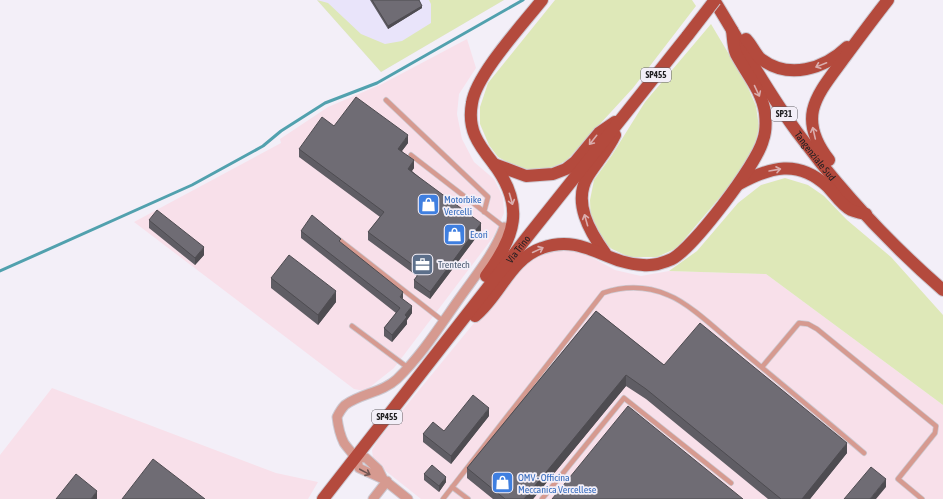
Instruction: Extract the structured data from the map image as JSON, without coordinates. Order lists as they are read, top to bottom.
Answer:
{
  "streets": {
    "main road": [
      "SP455",
      "SP31",
      "Tangenziale Sud",
      "Via Trino"
    ]
  },
  "crossings": [
    ["Tangenziale Sud", "Via Trino"]
  ],
  "places": {
    "shop": ["Motorbike Vercelli", "Ecorì", "OMV - Officina Meccanica Vercellese"],
    "office": ["Trentech"]
  }
}
